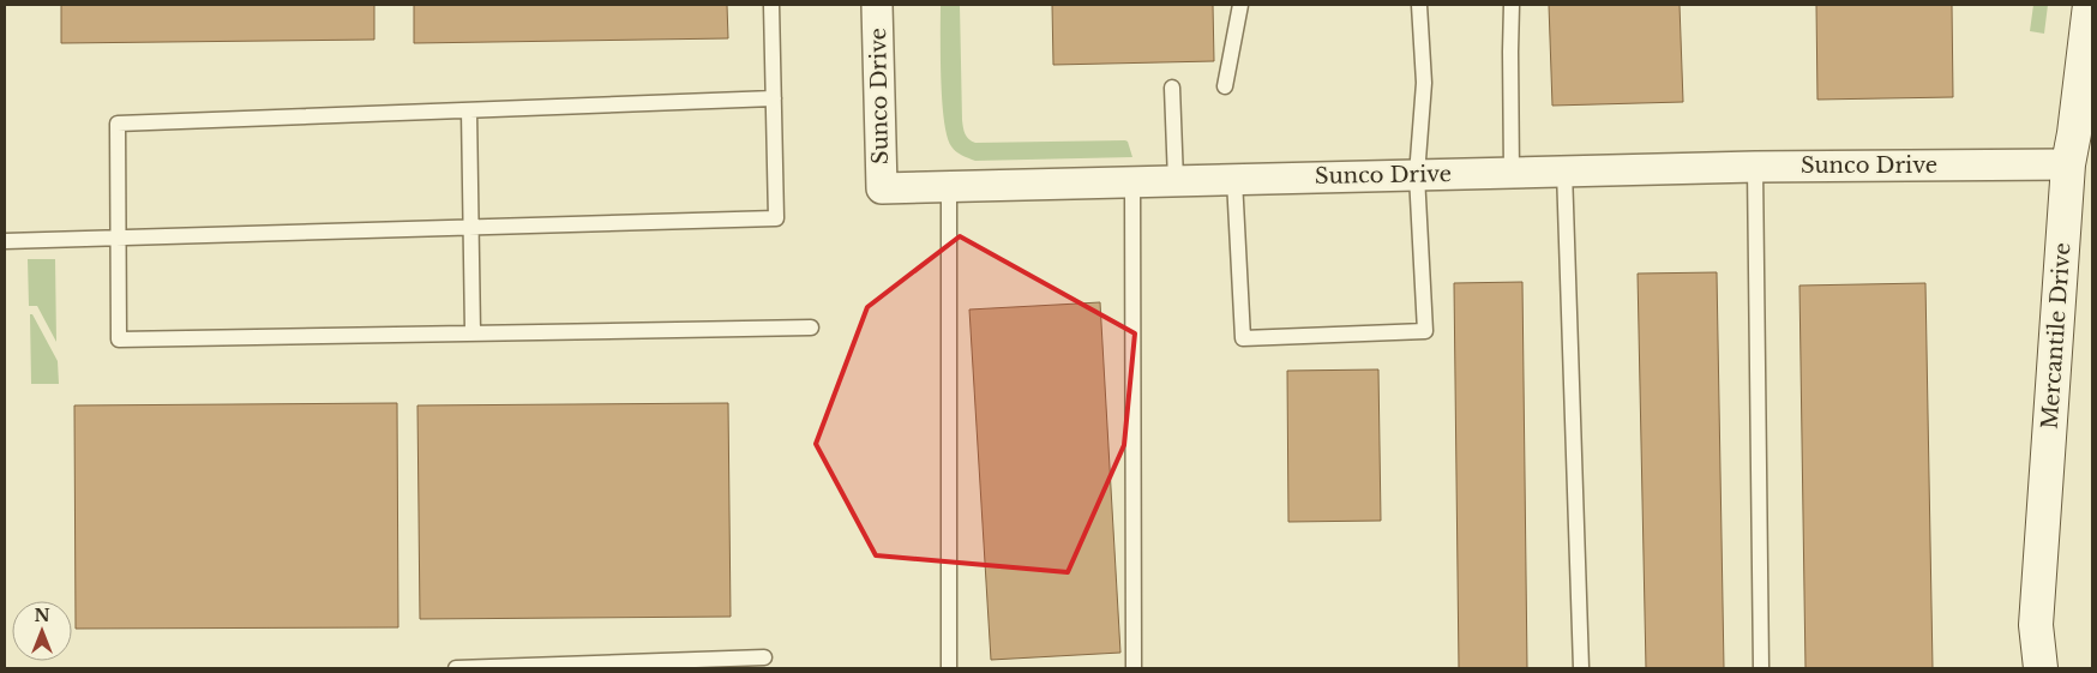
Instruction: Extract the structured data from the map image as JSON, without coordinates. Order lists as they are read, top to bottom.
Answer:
{
  "streets": {
    "street": ["Sunco Drive", "Mercantile Drive"]
  },
  "crossings": [
    ["Sunco Drive", "Mercantile Drive"]
  ],
  "north": "top"
}
